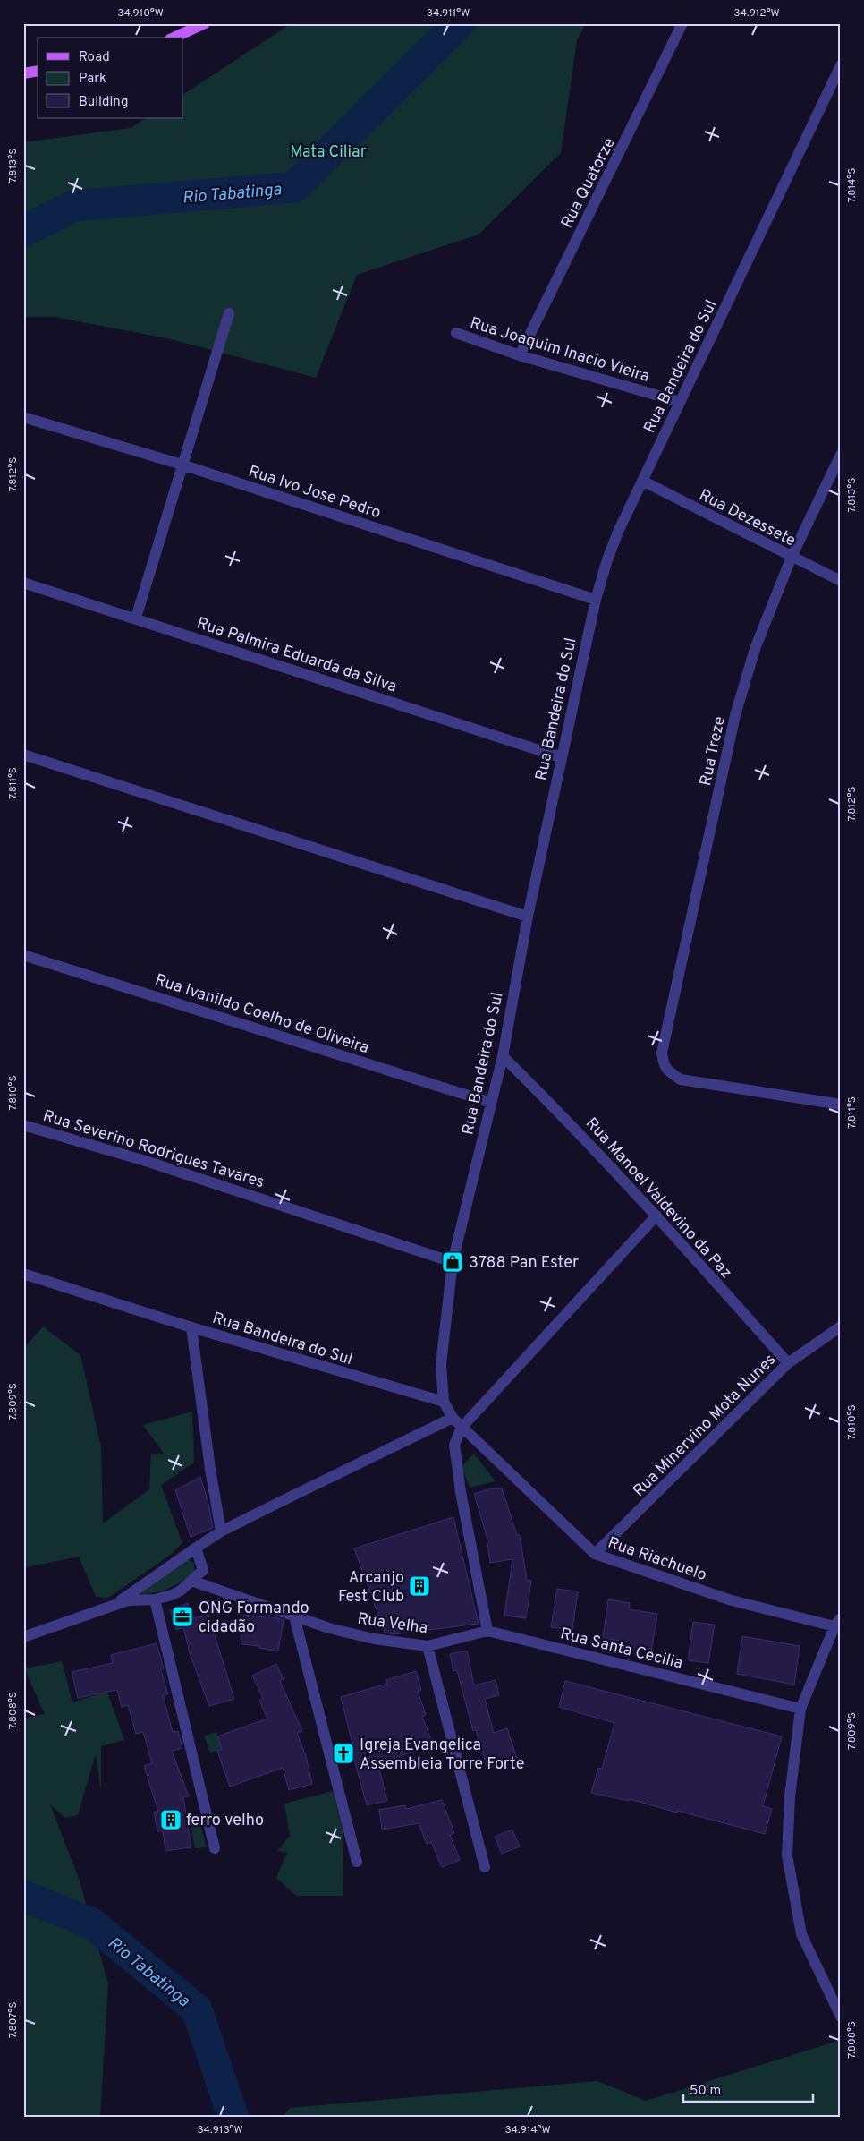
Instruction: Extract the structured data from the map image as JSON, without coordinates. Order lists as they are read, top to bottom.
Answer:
{
  "streets": {
    "street": [
      "Rua Quatorze",
      "Rua Joaquim Inacio Vieira",
      "Rua Bandeira do Sul",
      "Rua Ivo Jose Pedro",
      "Rua Dezessete",
      "Rua Palmira Eduarda da Silva",
      "Rua Treze",
      "Rua Ivanildo Coelho de Oliveira",
      "Rua Severino Rodrigues Tavares",
      "Rua Manoel Valdevino da Paz",
      "Rua Minervino Mota Nunes",
      "Rua Riachuelo",
      "Rua Velha",
      "Rua Santa Cecilia"
    ]
  },
  "crossings": [
    ["Rua Quatorze", "Rua Joaquim Inacio Vieira"],
    ["Rua Joaquim Inacio Vieira", "Rua Bandeira do Sul"],
    ["Rua Bandeira do Sul", "Rua Ivo Jose Pedro"],
    ["Rua Bandeira do Sul", "Rua Dezessete"],
    ["Rua Bandeira do Sul", "Rua Palmira Eduarda da Silva"],
    ["Rua Bandeira do Sul", "Rua Ivanildo Coelho de Oliveira"],
    ["Rua Bandeira do Sul", "Rua Severino Rodrigues Tavares"],
    ["Rua Bandeira do Sul", "Rua Manoel Valdevino da Paz"],
    ["Rua Bandeira do Sul", "Rua Riachuelo"],
    ["Rua Dezessete", "Rua Treze"],
    ["Rua Manoel Valdevino da Paz", "Rua Minervino Mota Nunes"],
    ["Rua Minervino Mota Nunes", "Rua Riachuelo"],
    ["Rua Velha", "Rua Santa Cecilia"]
  ],
  "water": ["Rio Tabatinga"],
  "parks": ["Mata Ciliar"],
  "places": {
    "shop": ["3788 Pan Ester"],
    "building": ["Arcanjo Fest Club", "ferro velho"],
    "office": ["ONG Formando cidadão"],
    "church": ["Igreja Evangelica Assembleia Torre Forte"]
  },
  "legend": ["Road", "Park", "Building"],
  "scale_bar": "50 m",
  "coordinates": [
    "34.910°W",
    "34.911°W",
    "34.912°W",
    "7.813°S",
    "7.814°S",
    "7.812°S",
    "7.811°S",
    "7.810°S",
    "7.809°S",
    "7.808°S",
    "7.807°S",
    "34.913°W",
    "34.914°W"
  ]
}
